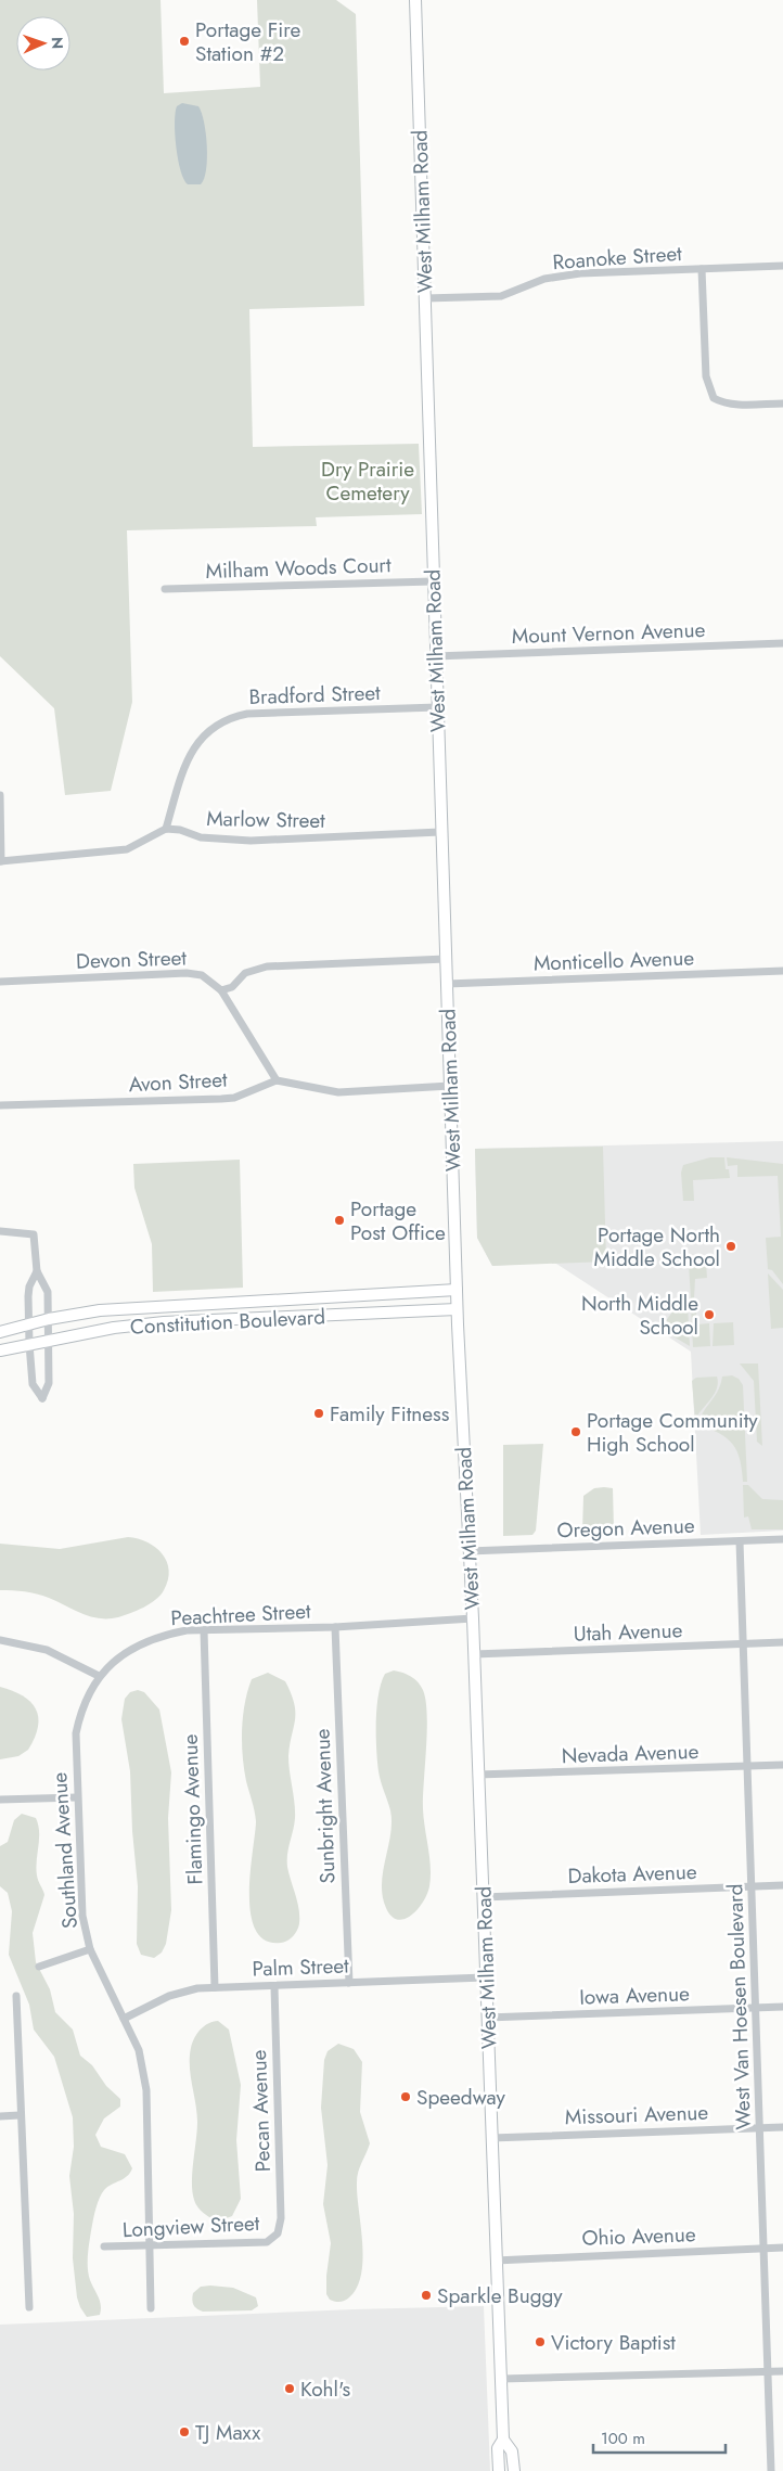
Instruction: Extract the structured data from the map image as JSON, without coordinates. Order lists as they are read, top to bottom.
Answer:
{
  "streets": {
    "street": [
      "West Milham Road",
      "Roanoke Street",
      "Milham Woods Court",
      "Mount Vernon Avenue",
      "Bradford Street",
      "Marlow Street",
      "Devon Street",
      "Monticello Avenue",
      "Avon Street",
      "Constitution Boulevard",
      "Oregon Avenue",
      "Peachtree Street",
      "Utah Avenue",
      "Nevada Avenue",
      "Sunbright Avenue",
      "Flamingo Avenue",
      "Southland Avenue",
      "Dakota Avenue",
      "Palm Street",
      "Iowa Avenue",
      "West Van Hoesen Boulevard",
      "Pecan Avenue",
      "Missouri Avenue",
      "Longview Street",
      "Ohio Avenue"
    ]
  },
  "crossings": [
    ["West Milham Road", "Roanoke Street"],
    ["West Milham Road", "Milham Woods Court"],
    ["West Milham Road", "Mount Vernon Avenue"],
    ["West Milham Road", "Bradford Street"],
    ["West Milham Road", "Marlow Street"],
    ["West Milham Road", "Monticello Avenue"],
    ["West Milham Road", "Constitution Boulevard"],
    ["West Milham Road", "Oregon Avenue"],
    ["West Milham Road", "Peachtree Street"],
    ["West Milham Road", "Utah Avenue"],
    ["West Milham Road", "Nevada Avenue"],
    ["West Milham Road", "Dakota Avenue"],
    ["West Milham Road", "Palm Street"],
    ["West Milham Road", "Iowa Avenue"],
    ["West Milham Road", "Missouri Avenue"],
    ["West Milham Road", "Ohio Avenue"],
    ["Bradford Street", "Marlow Street"],
    ["Oregon Avenue", "West Van Hoesen Boulevard"],
    ["Peachtree Street", "Sunbright Avenue"],
    ["Peachtree Street", "Flamingo Avenue"],
    ["Peachtree Street", "Southland Avenue"],
    ["Utah Avenue", "West Van Hoesen Boulevard"],
    ["Nevada Avenue", "West Van Hoesen Boulevard"],
    ["Sunbright Avenue", "Palm Street"],
    ["Flamingo Avenue", "Palm Street"],
    ["Southland Avenue", "Palm Street"],
    ["Southland Avenue", "Longview Street"],
    ["Dakota Avenue", "West Van Hoesen Boulevard"],
    ["Palm Street", "Pecan Avenue"],
    ["Iowa Avenue", "West Van Hoesen Boulevard"],
    ["West Van Hoesen Boulevard", "Missouri Avenue"],
    ["West Van Hoesen Boulevard", "Ohio Avenue"],
    ["Pecan Avenue", "Longview Street"]
  ],
  "parks": ["Dry Prairie Cemetery"],
  "places": [
    "Portage Fire Station #2",
    "Portage Post Office",
    "Portage North Middle School",
    "North Middle School",
    "Family Fitness",
    "Portage Community High School",
    "Speedway",
    "Sparkle Buggy",
    "Victory Baptist",
    "Kohl's",
    "TJ Maxx"
  ],
  "scale_bar": "100 m",
  "north": "right"
}
